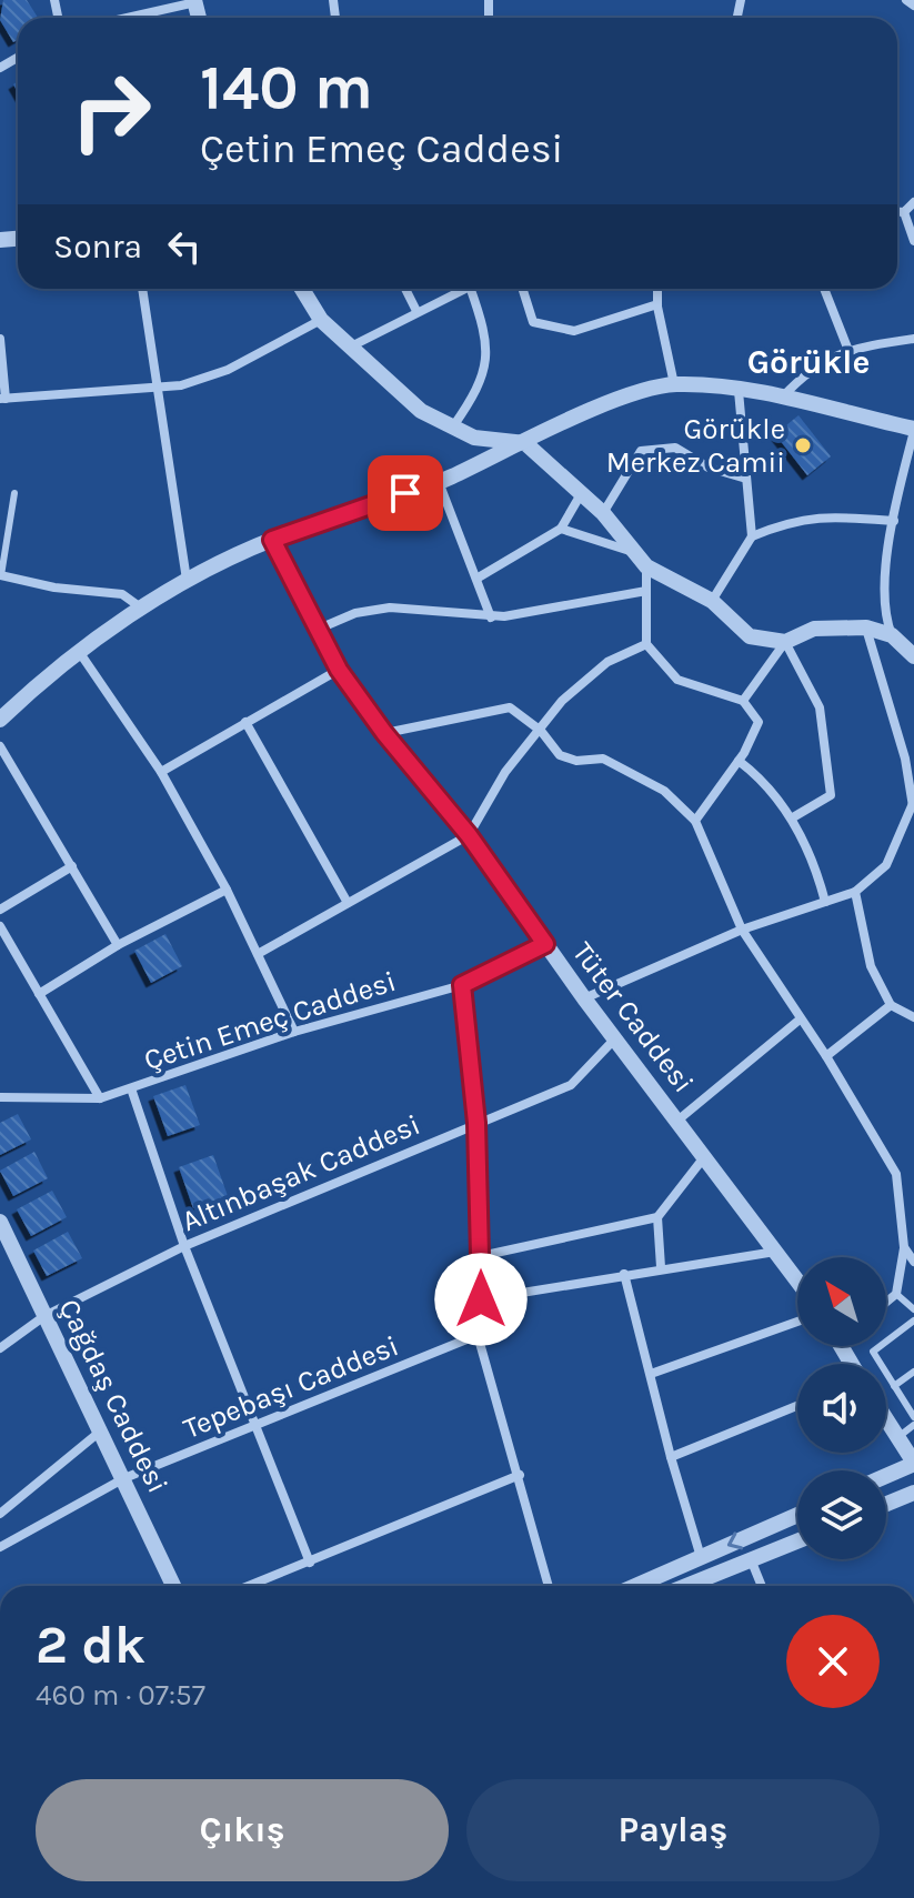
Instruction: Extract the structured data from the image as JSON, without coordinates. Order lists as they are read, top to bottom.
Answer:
{
  "streets": {
    "street": [
      "Tüter Caddesi",
      "Çetin Emeç Caddesi",
      "Altınbaşak Caddesi",
      "Tepebaşı Caddesi",
      "Çağdaş Caddesi"
    ]
  },
  "crossings": [
    ["Tüter Caddesi", "Çetin Emeç Caddesi"],
    ["Tüter Caddesi", "Altınbaşak Caddesi"],
    ["Altınbaşak Caddesi", "Çağdaş Caddesi"],
    ["Tepebaşı Caddesi", "Çağdaş Caddesi"]
  ],
  "districts": ["Görükle"],
  "places": ["Görükle Merkez Camii"],
  "north": "top left",
  "page": {
    "turn": ["140 m", "Çetin Emeç Caddesi"],
    "then": "Sonra",
    "heading": ["2 dk", "460 m · 07:57"],
    "buttons": ["Çıkış", "Paylaş"]
  }
}
